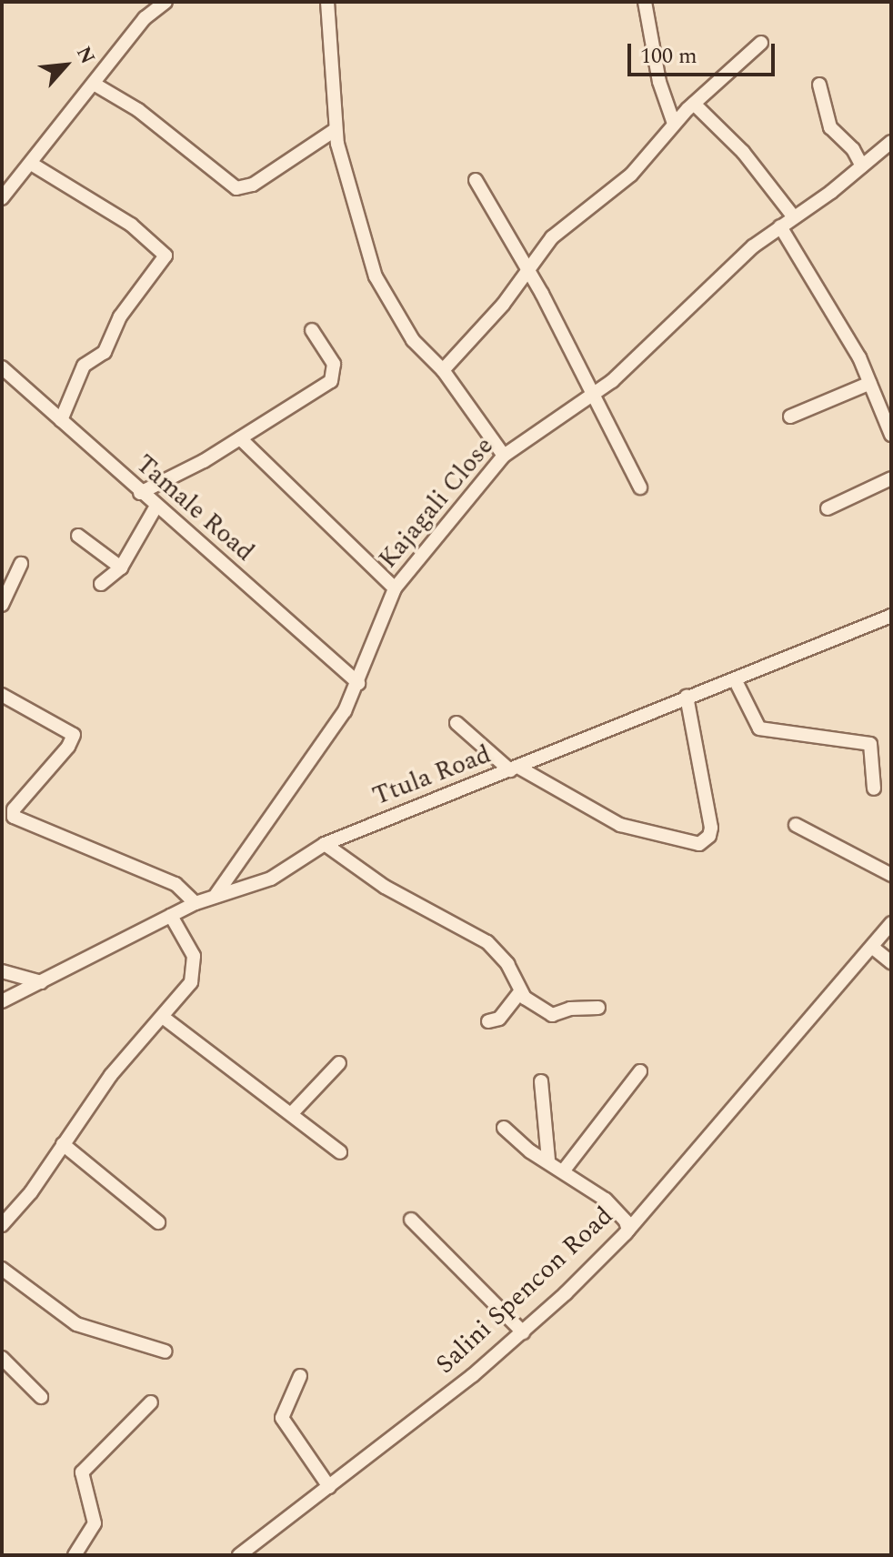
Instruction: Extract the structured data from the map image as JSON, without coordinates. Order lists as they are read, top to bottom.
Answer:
{
  "streets": {
    "street": [
      "Kajagali Close",
      "Tamale Road",
      "Ttula Road",
      "Salini Spencon Road"
    ]
  },
  "crossings": [
    ["Kajagali Close", "Tamale Road"],
    ["Kajagali Close", "Ttula Road"]
  ],
  "scale_bar": "100 m",
  "north": "top right"
}
